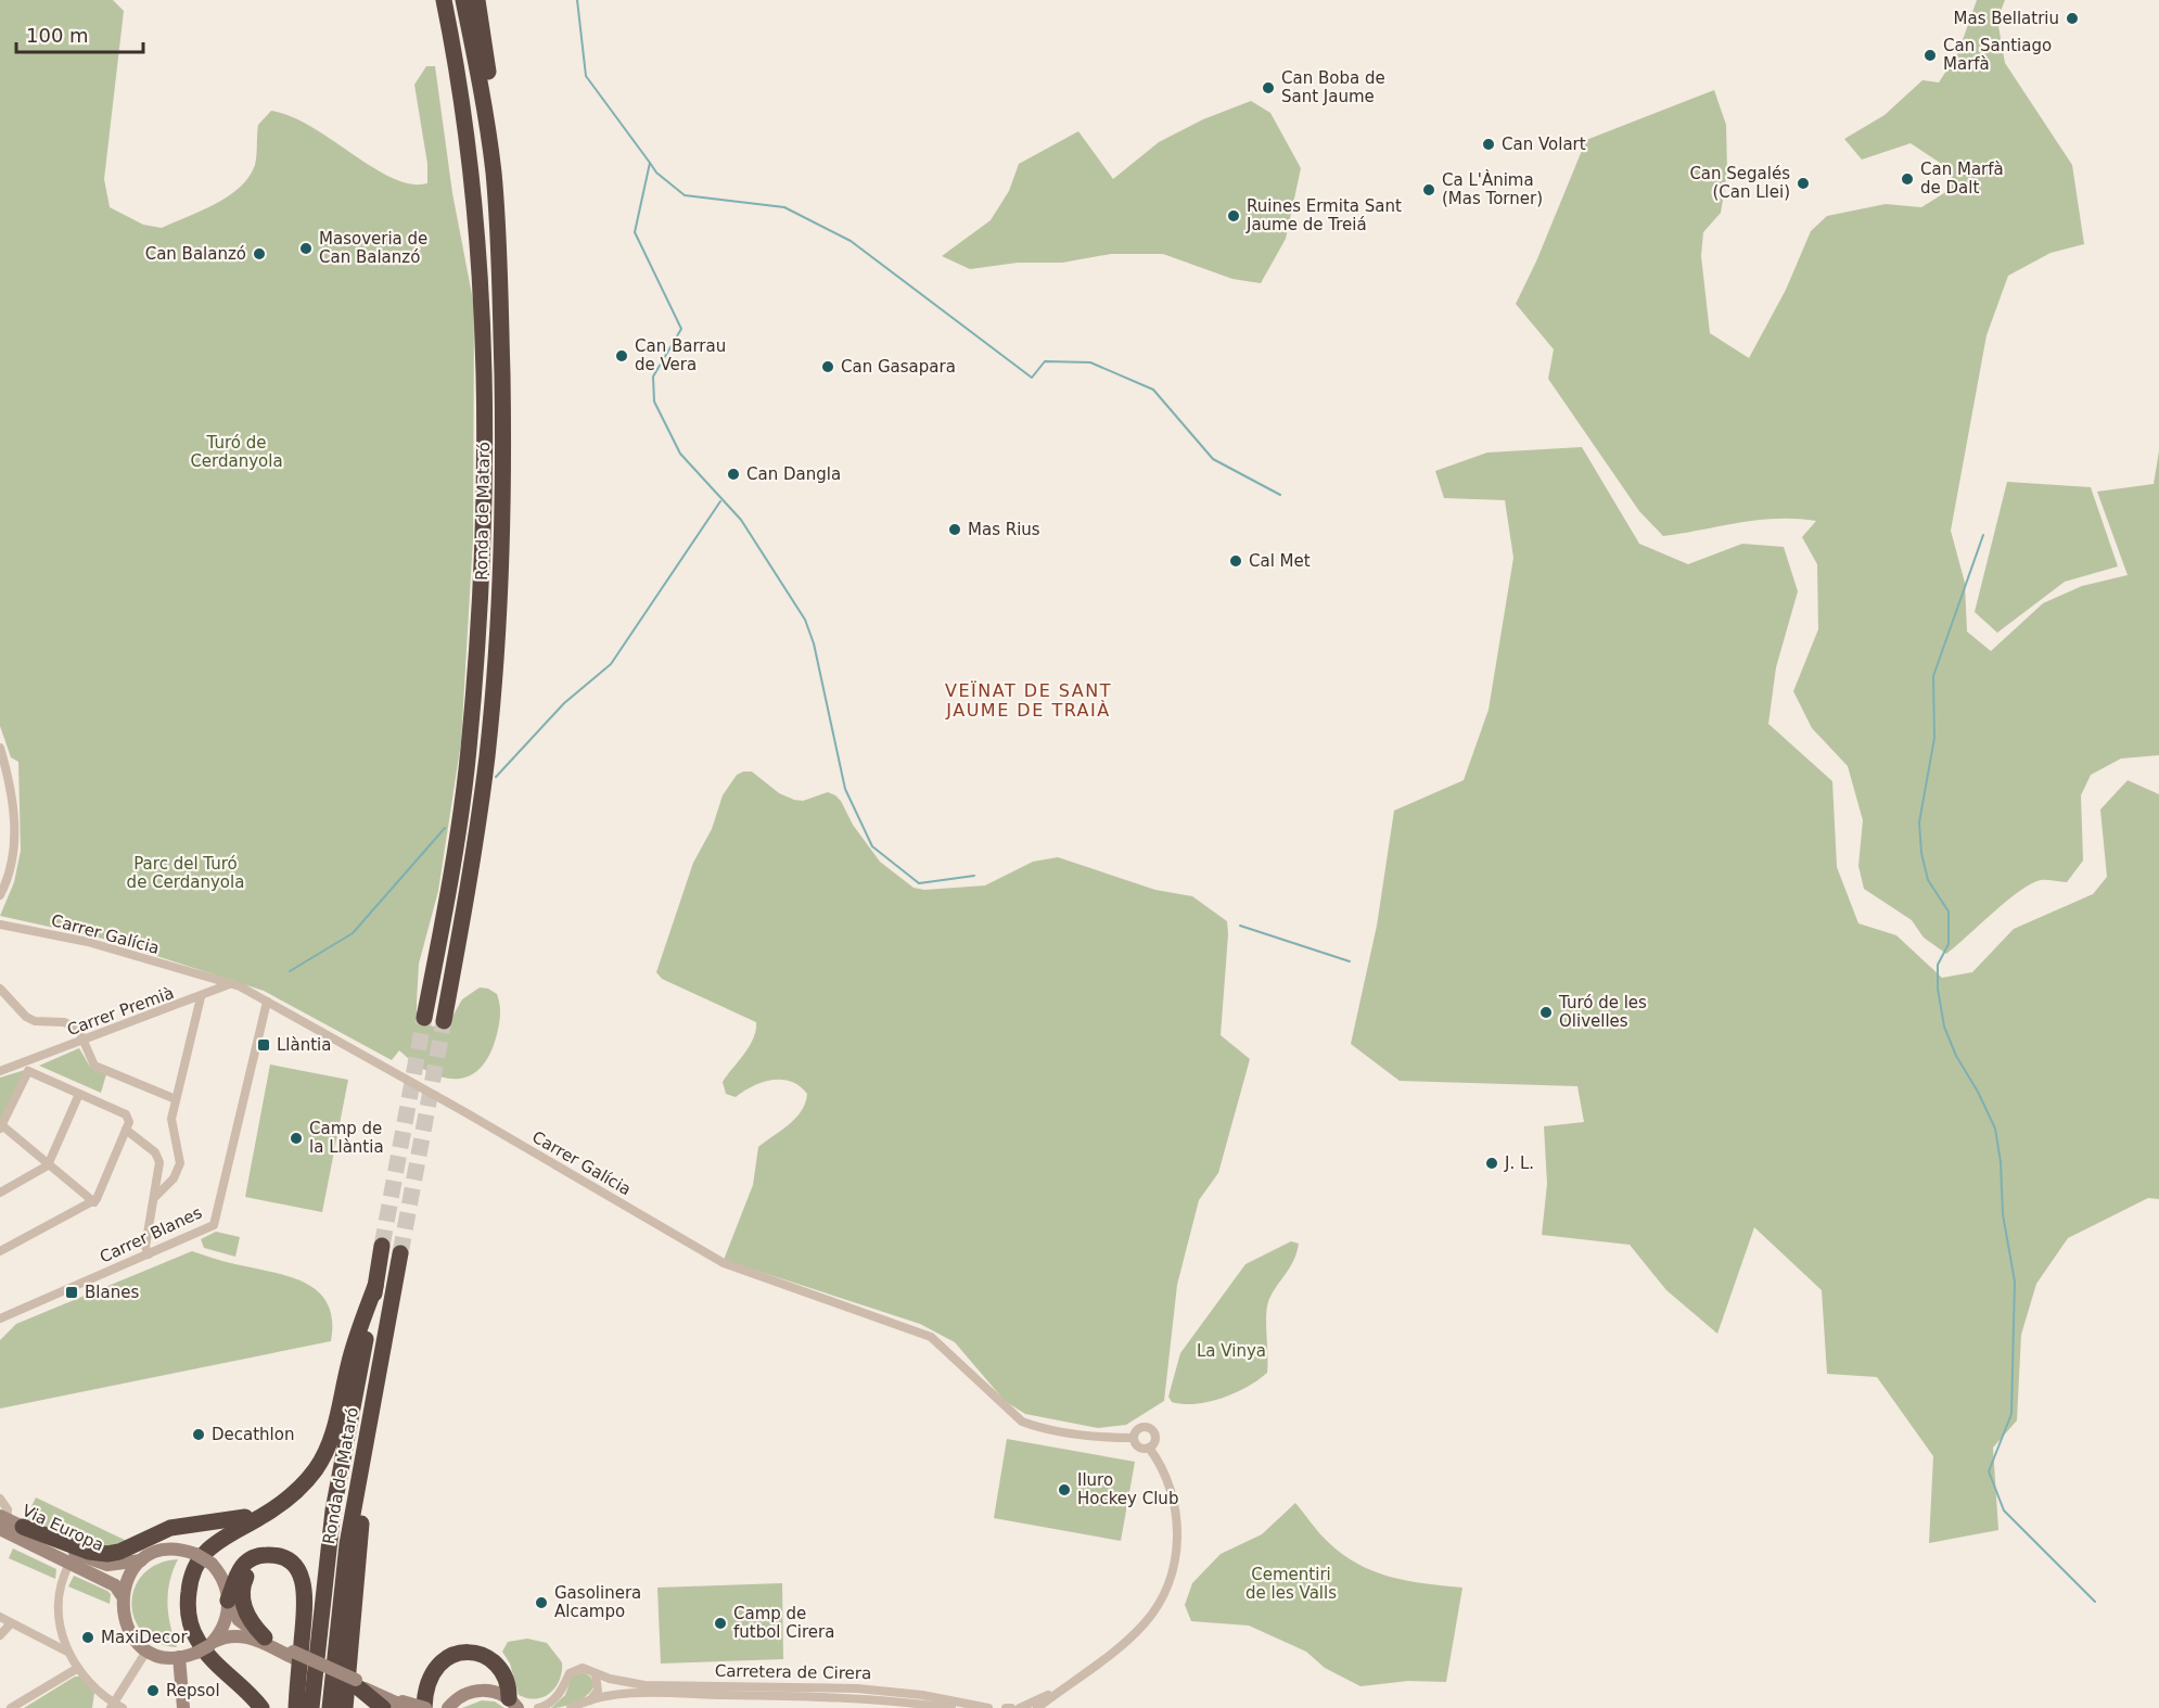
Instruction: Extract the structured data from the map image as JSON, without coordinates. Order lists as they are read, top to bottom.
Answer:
{
  "streets": {
    "highway": ["Ronda de Mataró"],
    "street": [
      "Carrer Galícia",
      "Carrer Premià",
      "Carrer Blanes",
      "Via Europa",
      "Carretera de Cirera"
    ]
  },
  "crossings": [
    ["Carrer Galícia", "Carrer Premià"],
    ["Carrer Galícia", "Carrer Blanes"]
  ],
  "districts": ["VEÏNAT DE SANT JAUME DE TRAIÀ"],
  "parks": [
    "Turó de Cerdanyola",
    "Parc del Turó de Cerdanyola",
    "La Vinya",
    "Cementiri de les Valls"
  ],
  "places": {
    "other": [
      "Mas Bellatriu",
      "Can Santiago Marfà",
      "Can Boba de Sant Jaume",
      "Can Volart",
      "Can Marfà de Dalt",
      "Can Segalés (Can Llei)",
      "Ca L'Ànima (Mas Torner)",
      "Ruines Ermita Sant Jaume de Treiá",
      "Masoveria de Can Balanzó",
      "Can Balanzó",
      "Can Barrau de Vera",
      "Can Gasapara",
      "Can Dangla",
      "Mas Rius",
      "Cal Met",
      "Turó de les Olivelles",
      "Camp de la Llàntia",
      "J. L.",
      "Decathlon",
      "Iluro Hockey Club",
      "Gasolinera Alcampo",
      "Camp de futbol Cirera",
      "MaxiDecor",
      "Repsol"
    ],
    "transit": ["Llàntia", "Blanes"]
  },
  "scale_bar": "100 m"
}
